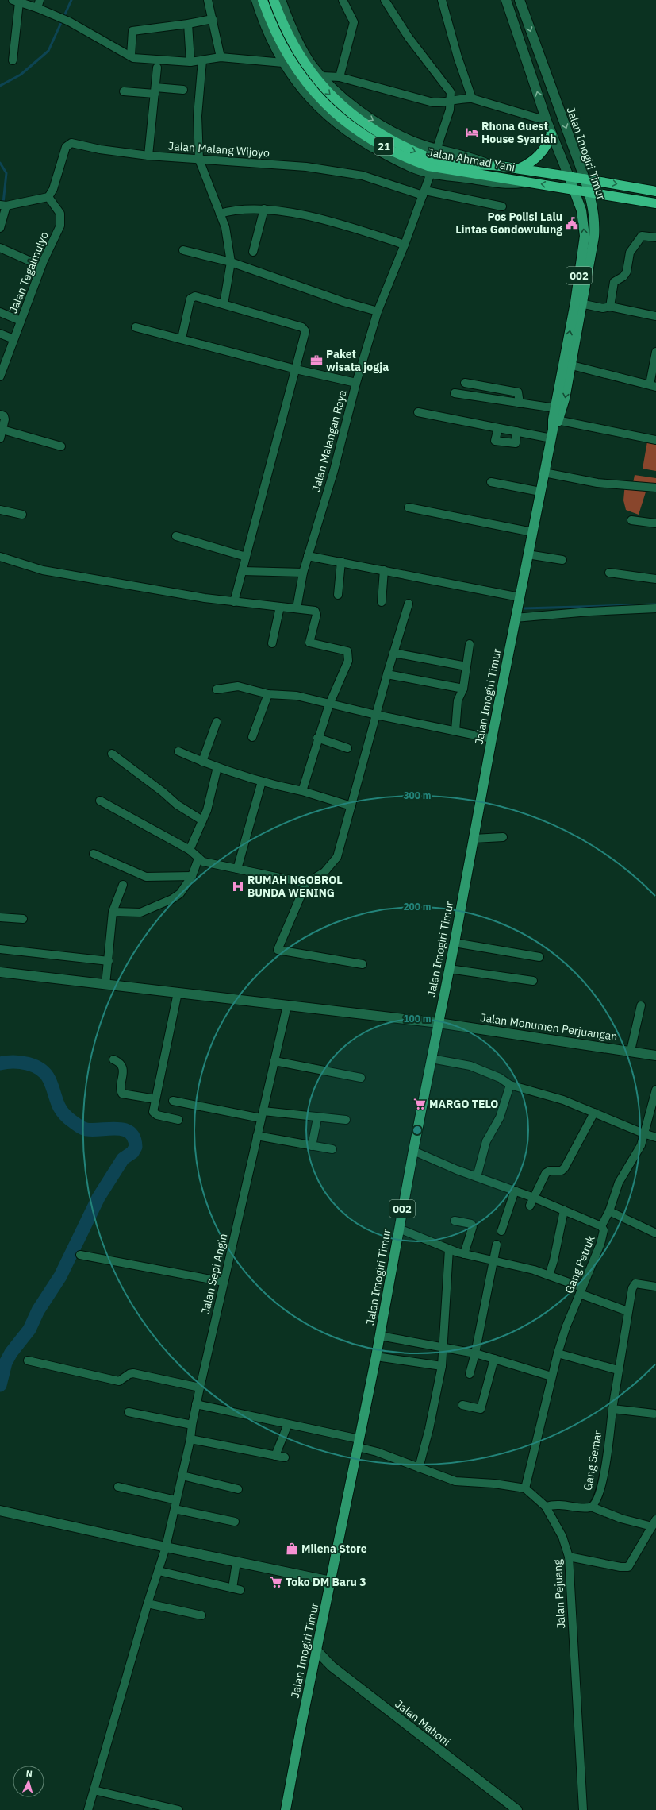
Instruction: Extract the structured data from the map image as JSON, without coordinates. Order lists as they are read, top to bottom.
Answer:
{
  "streets": {
    "highway": ["21", "Jalan Ahmad Yani"],
    "main road": ["Jalan Imogiri Timur", "002"],
    "street": [
      "Jalan Malang Wijoyo",
      "Jalan Tegalmulyo",
      "Jalan Malangan Raya",
      "Jalan Monumen Perjuangan",
      "Gang Petruk",
      "Jalan Sepi Angin",
      "Gang Semar",
      "Jalan Pejuang",
      "Jalan Mahoni"
    ]
  },
  "crossings": [
    ["Jalan Malang Wijoyo", "Jalan Tegalmulyo"],
    ["Jalan Malang Wijoyo", "Jalan Malangan Raya"],
    ["Jalan Imogiri Timur", "Jalan Ahmad Yani"],
    ["Jalan Imogiri Timur", "Jalan Monumen Perjuangan"],
    ["Jalan Imogiri Timur", "Gang Petruk"],
    ["Jalan Imogiri Timur", "Jalan Mahoni"],
    ["Jalan Monumen Perjuangan", "Jalan Sepi Angin"],
    ["Gang Petruk", "Jalan Pejuang"],
    ["Gang Semar", "Jalan Pejuang"]
  ],
  "places": {
    "hotel": ["Rhona Guest House Syariah"],
    "public building": ["Pos Polisi Lalu Lintas Gondowulung"],
    "office": ["Paket wisata jogja"],
    "hospital": ["RUMAH NGOBROL BUNDA WENING"],
    "supermarket": ["MARGO TELO", "Toko DM Baru 3"],
    "shop": ["Milena Store"]
  },
  "north": "top",
  "rings": ["300 m", "200 m", "100 m"]
}
